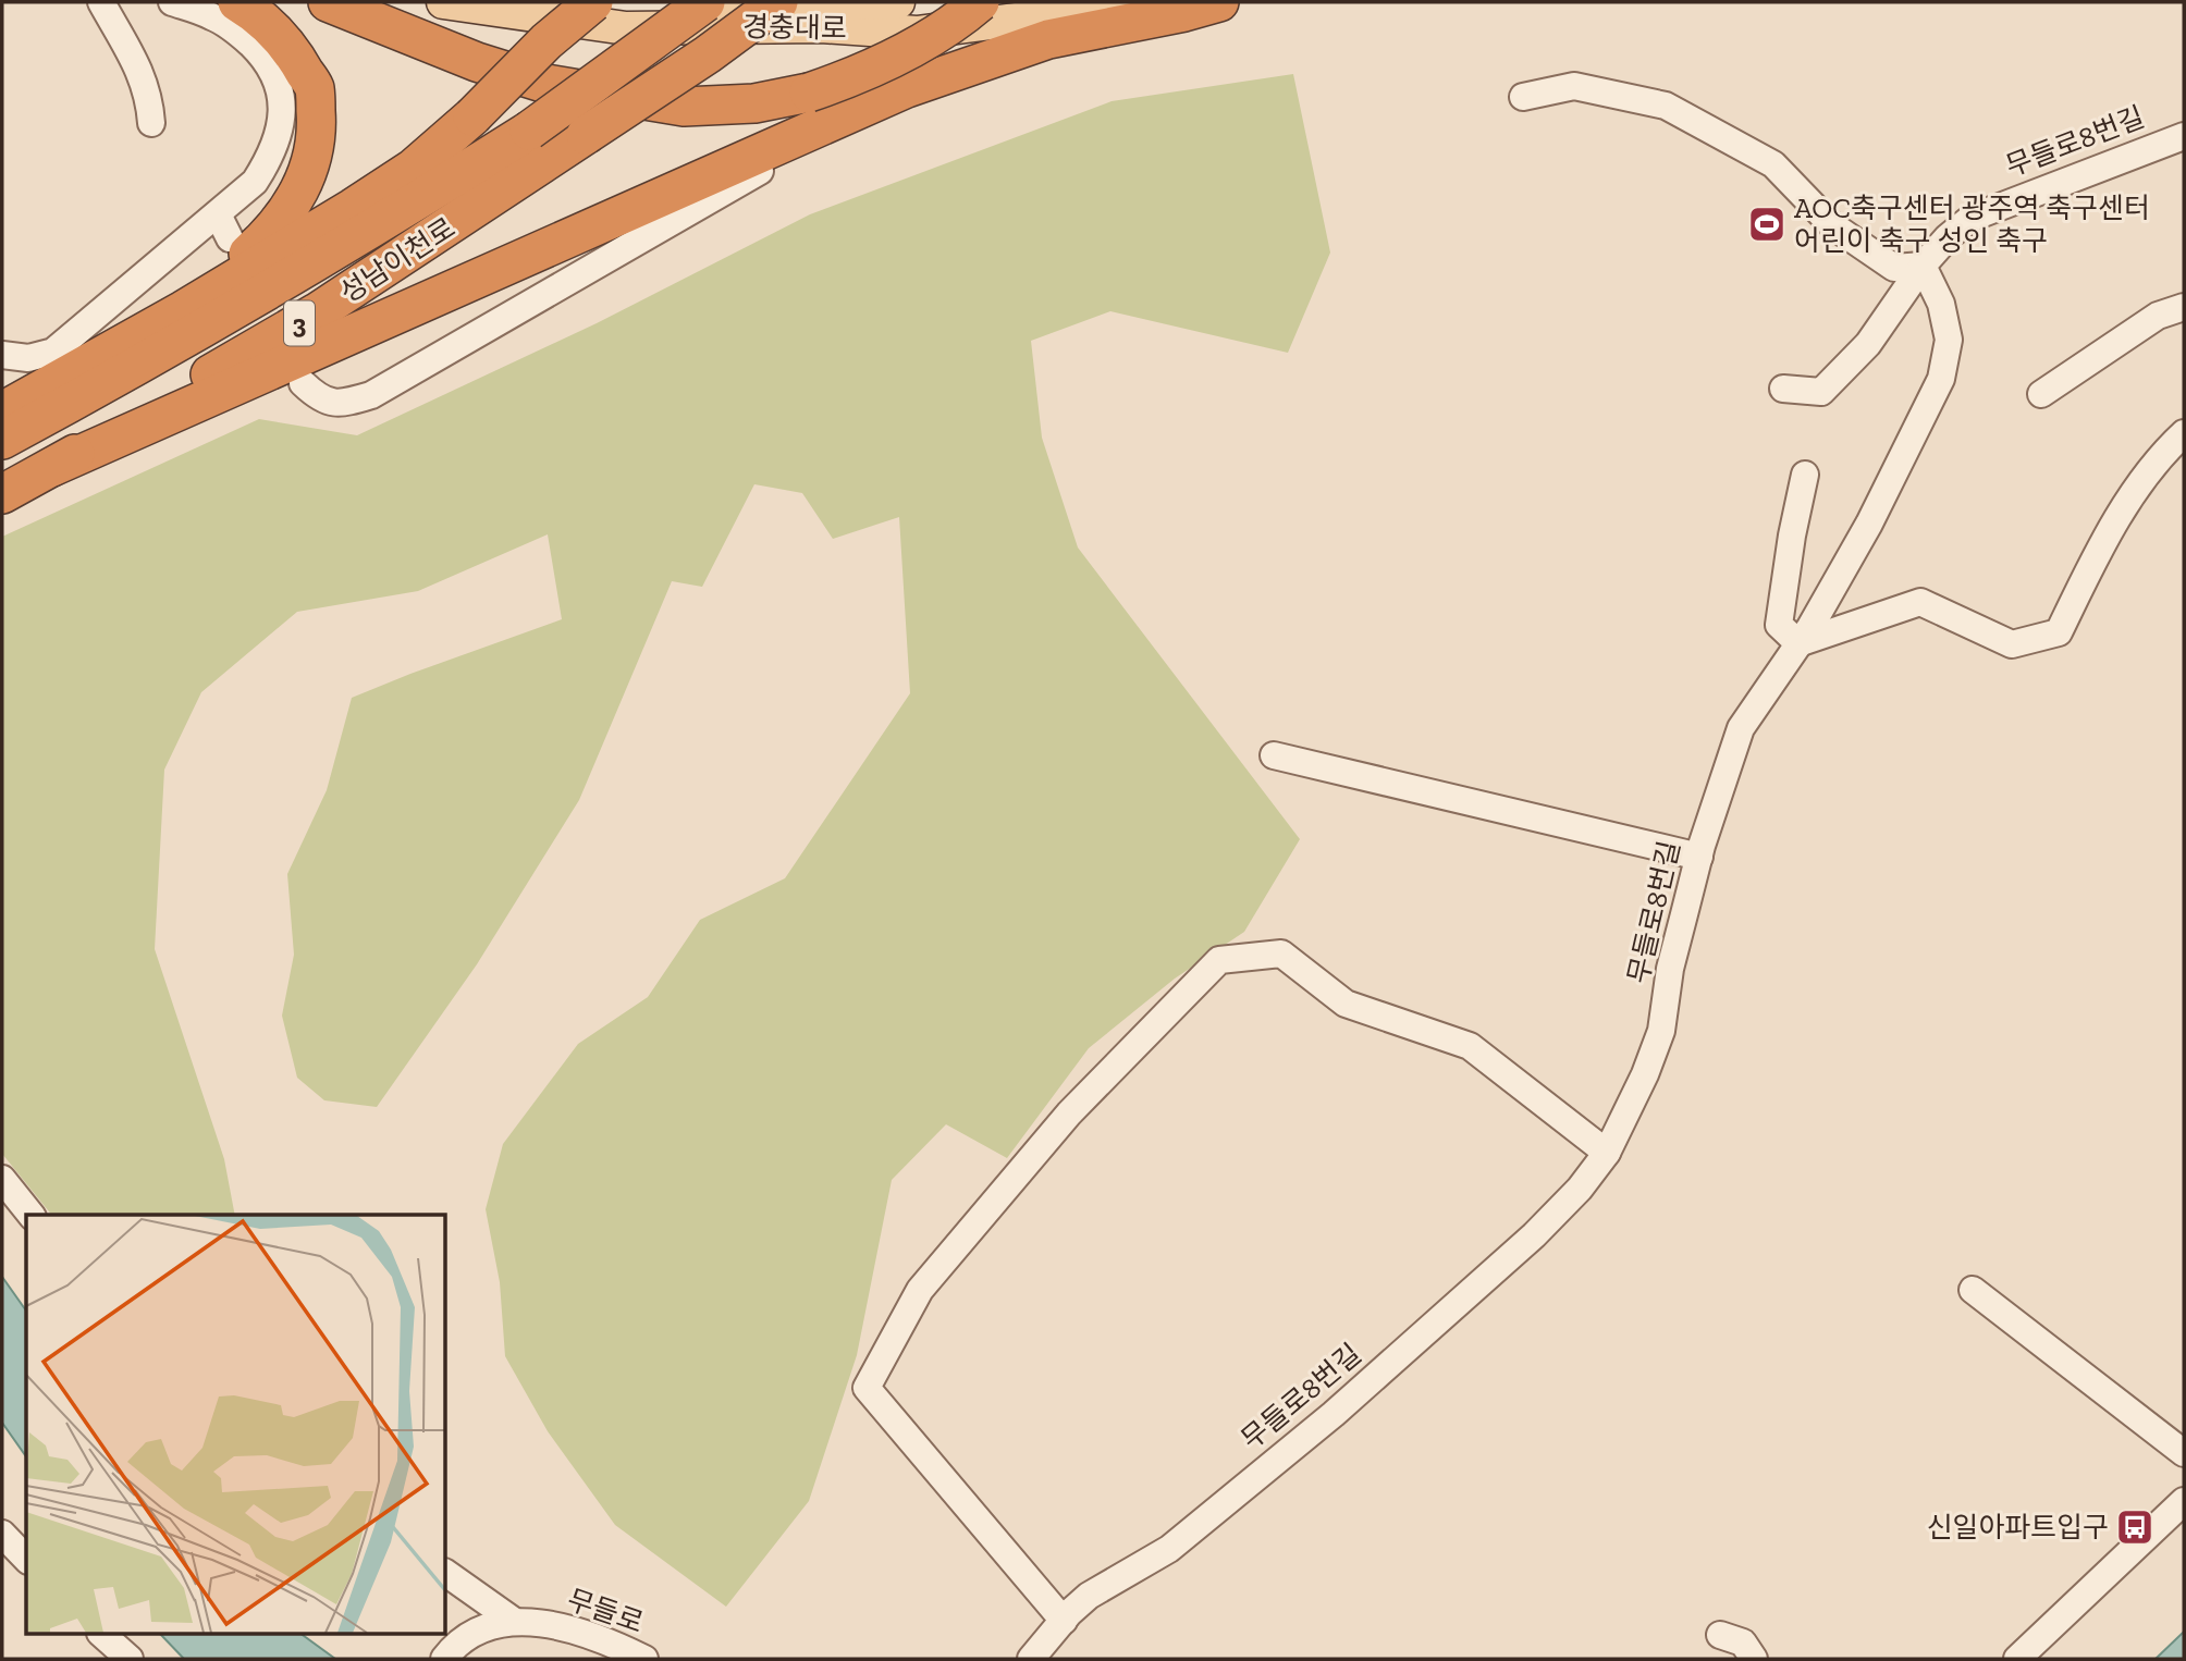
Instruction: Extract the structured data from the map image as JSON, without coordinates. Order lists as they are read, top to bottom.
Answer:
{
  "streets": {
    "highway": ["성남이천로", "3"],
    "main road": ["경충대로"],
    "street": ["무들로8번길", "무들로"]
  },
  "crossings": [
    ["경충대로", "성남이천로"]
  ],
  "places": {
    "sports": ["AOC축구센터 광주역 축구센터 어린이 축구 성인 축구"],
    "bus stop": ["신일아파트입구"]
  }
}
